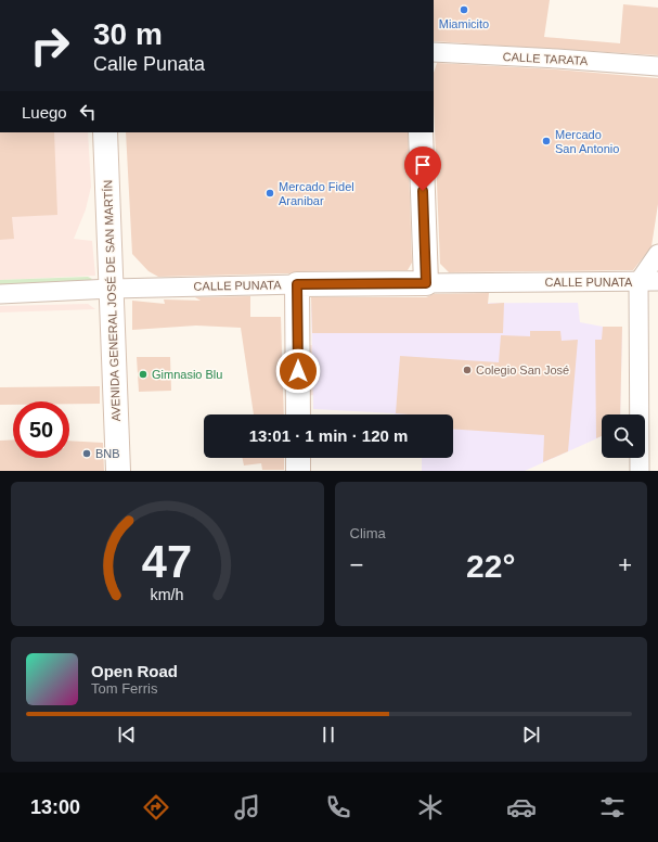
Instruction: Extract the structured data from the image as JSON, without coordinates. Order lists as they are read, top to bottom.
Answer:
{
  "streets": {
    "main road": ["CALLE PUNATA", "AVENIDA GENERAL JOSÉ DE SAN MARTÍN"],
    "street": ["CALLE TARATA"]
  },
  "crossings": [
    ["CALLE PUNATA", "AVENIDA GENERAL JOSÉ DE SAN MARTÍN"]
  ],
  "places": [
    "Miamicito",
    "Mercado San Antonio",
    "Mercado Fidel Aranibar",
    "Colegio San José",
    "Gimnasio Blu",
    "BNB"
  ],
  "page": {
    "turn": ["30 m", "Calle Punata"],
    "then": "Luego",
    "limit": "50",
    "trip": "13:01 · 1 min · 120 m",
    "tile": "Clima",
    "heat": ["−", "22°", "+"],
    "song": ["Open Road", "Tom Ferris"],
    "tabs": "13:00",
    "gauge": ["47", "km/h"]
  }
}
